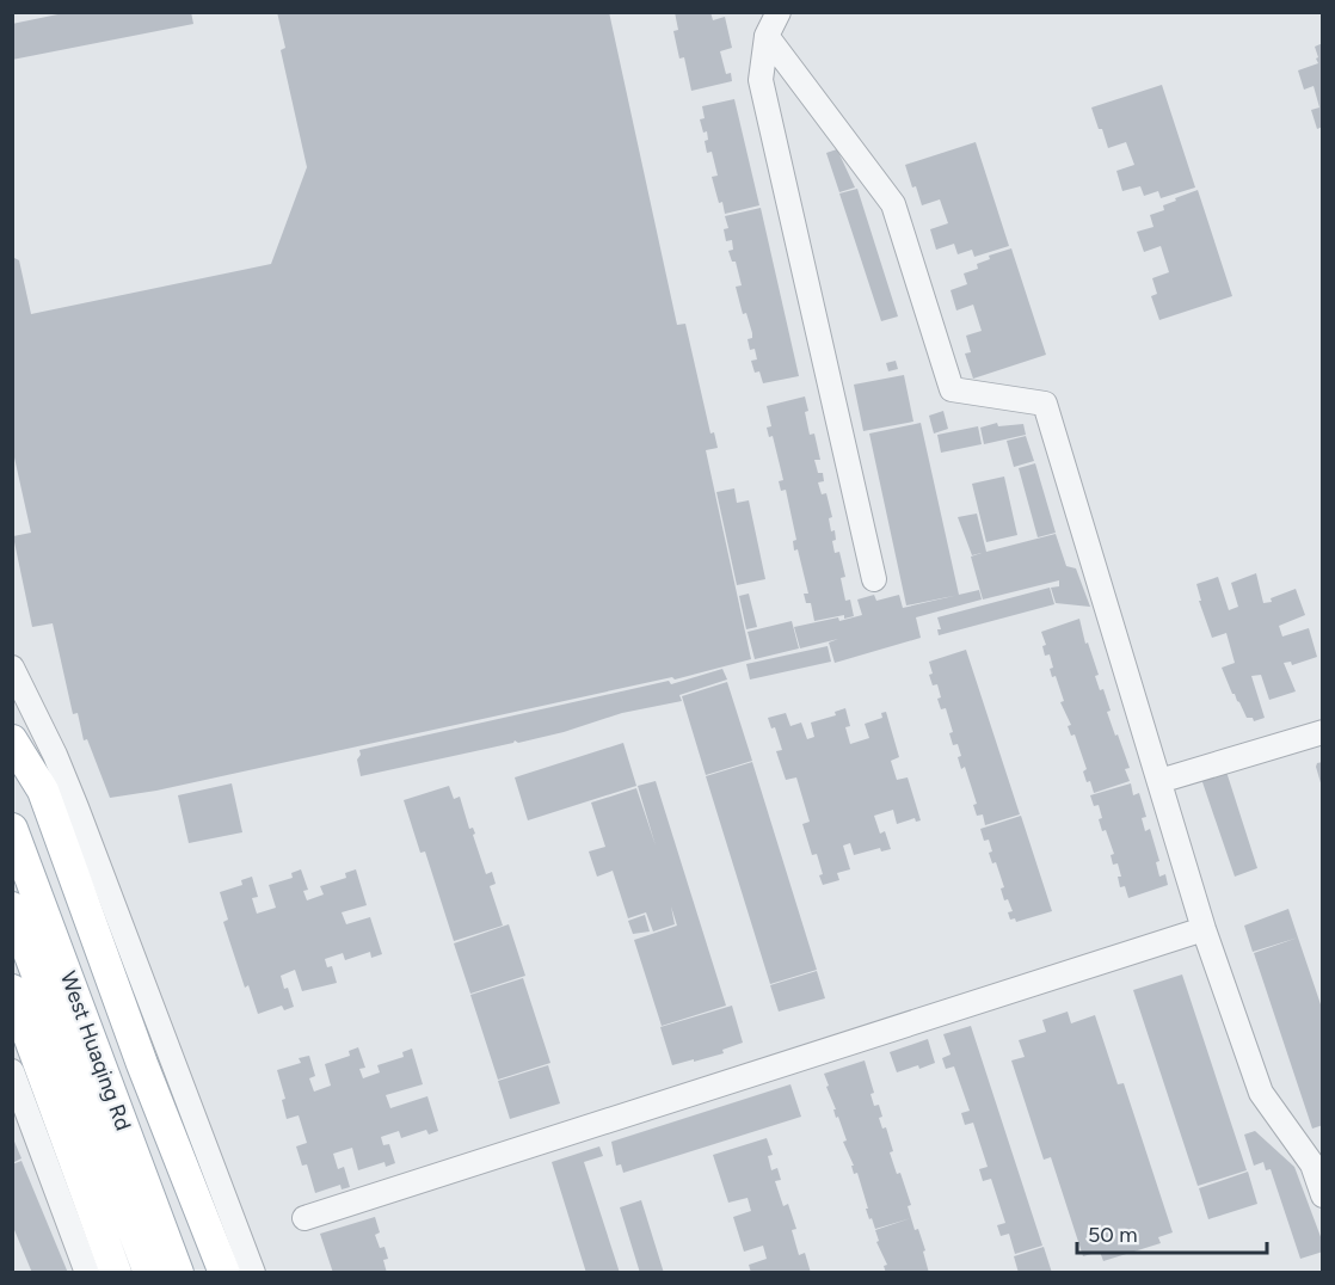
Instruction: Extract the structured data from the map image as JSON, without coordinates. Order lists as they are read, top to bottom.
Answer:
{
  "streets": {
    "main road": ["West Huaqing Rd"]
  },
  "scale_bar": "50 m"
}
